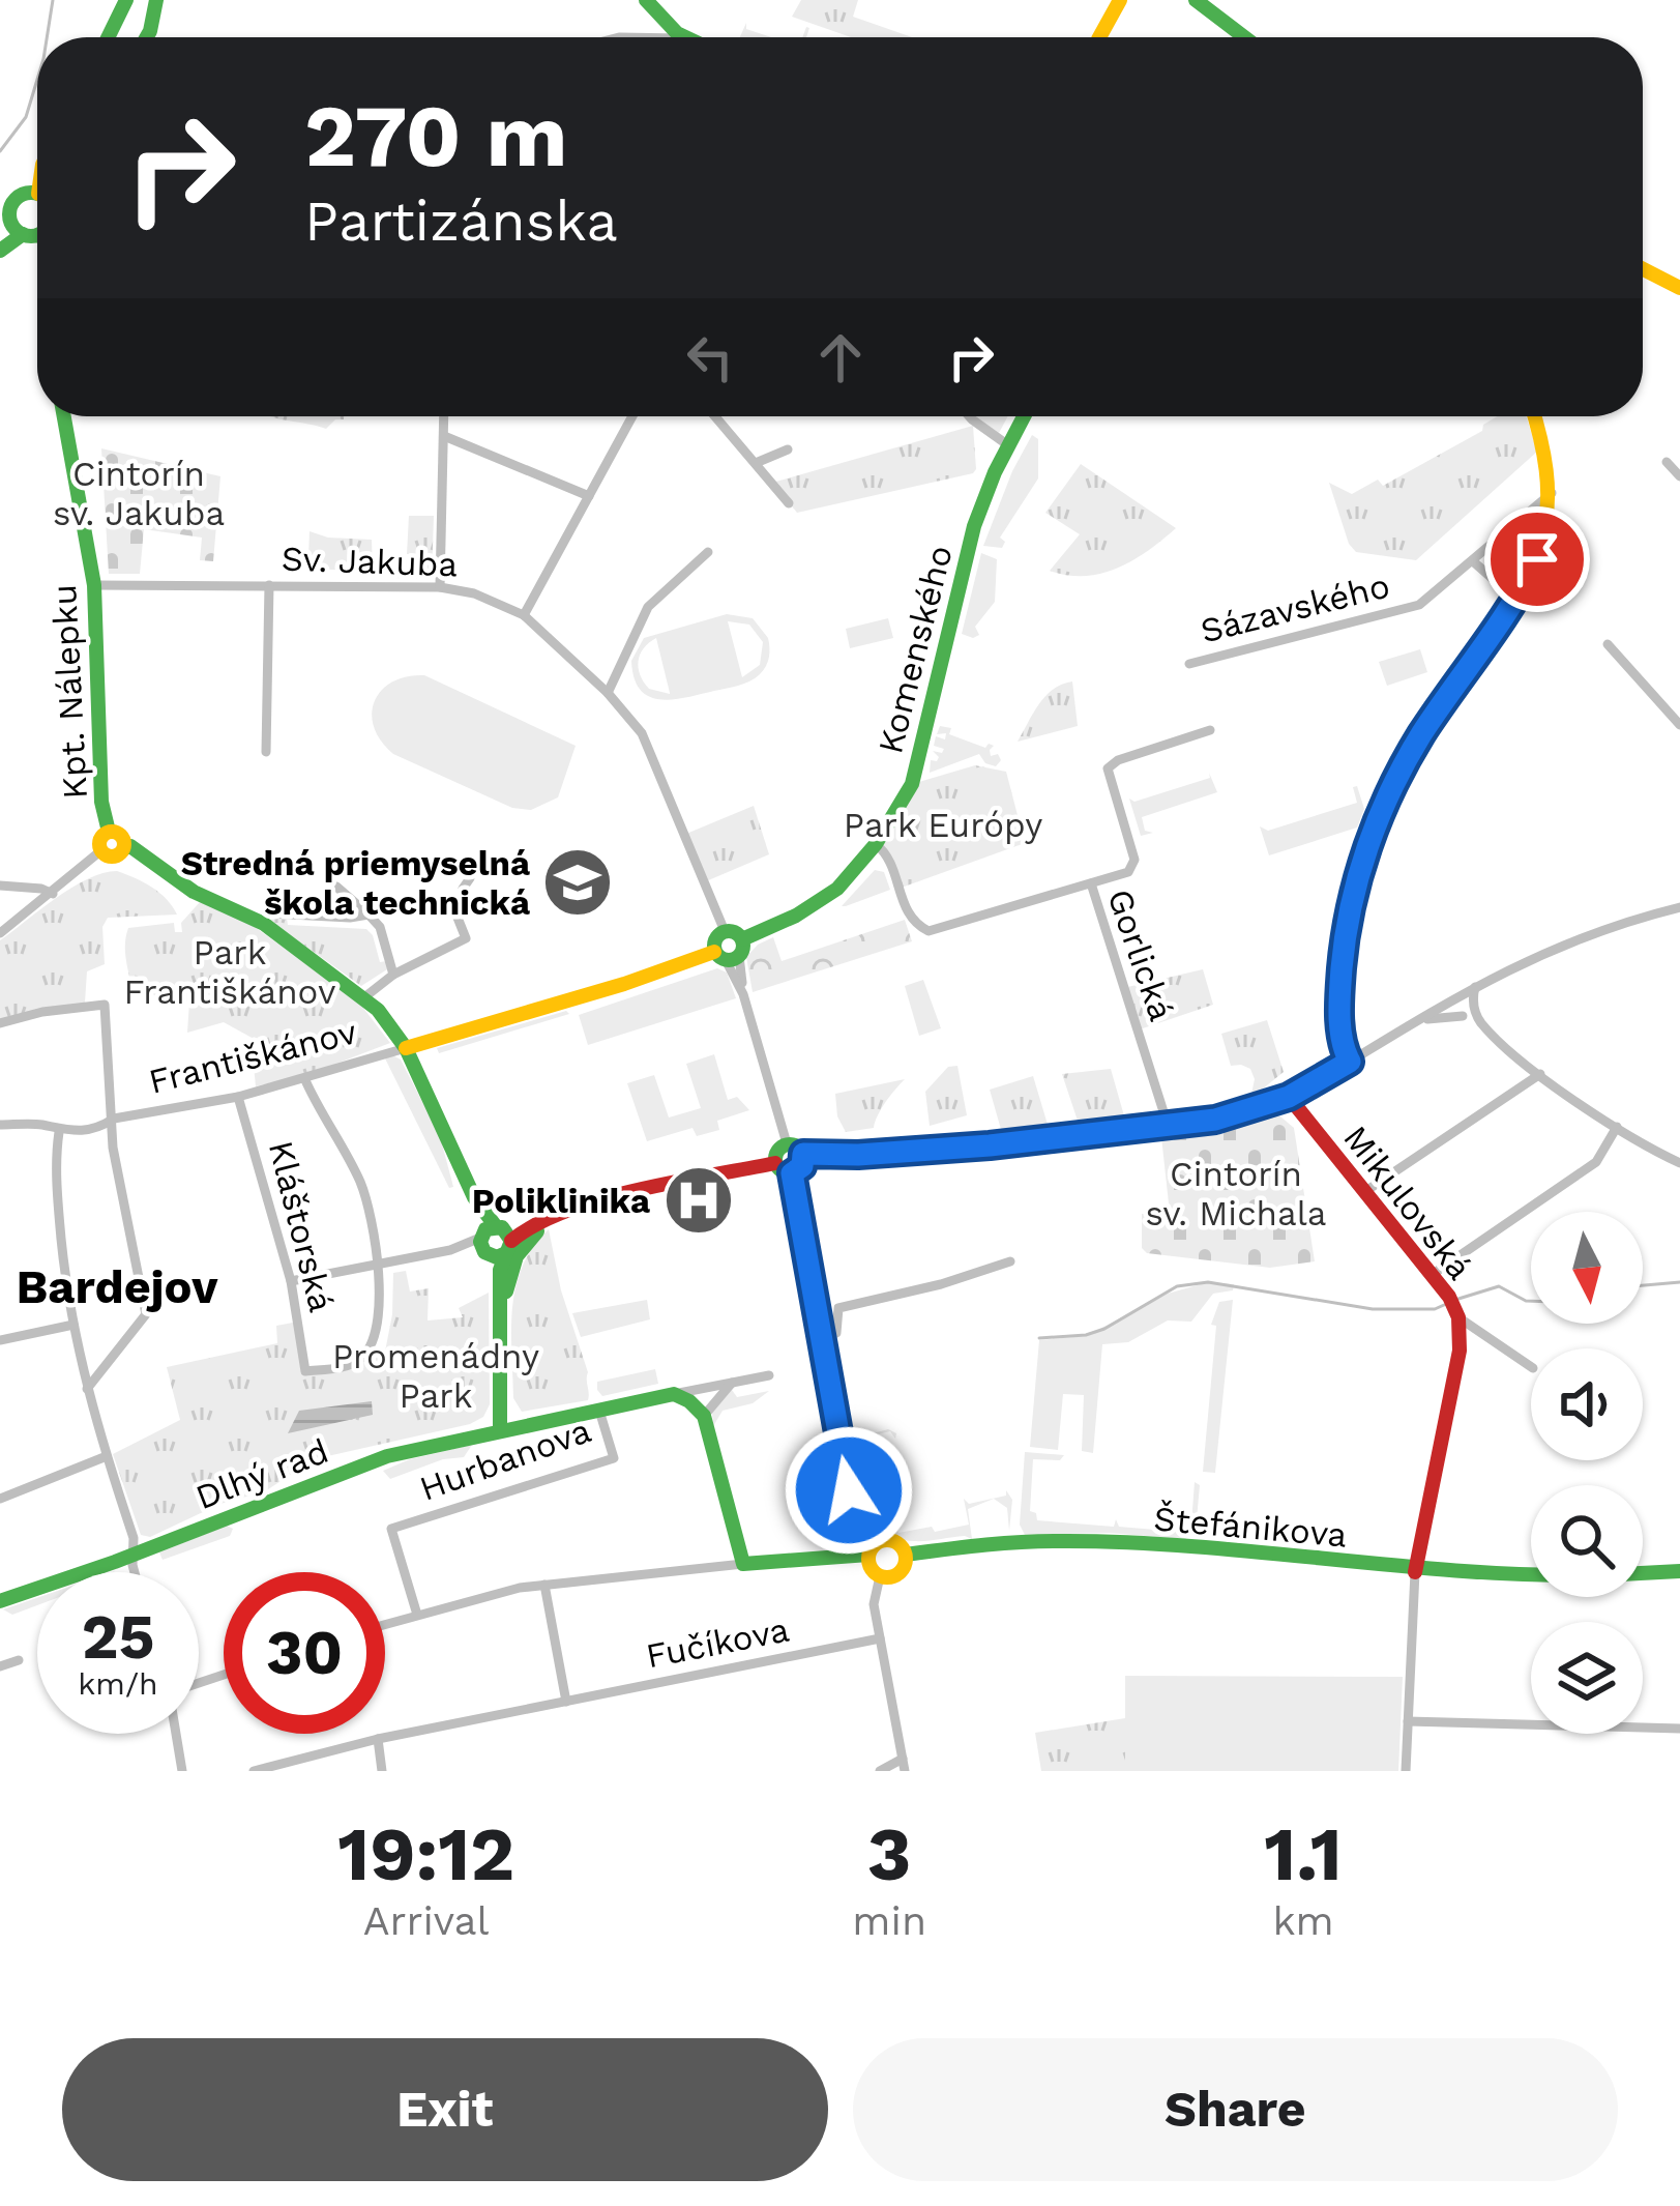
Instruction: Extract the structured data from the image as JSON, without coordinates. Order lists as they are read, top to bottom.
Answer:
{
  "streets": {
    "street": [
      "Sv. Jakuba",
      "Sázavského",
      "Komenského",
      "Kpt. Nálepku",
      "Gorlická",
      "Františkánov",
      "Mikulovská",
      "Kláštorská",
      "Hurbanova",
      "Dlhý rad",
      "Štefánikova",
      "Fučíkova"
    ]
  },
  "crossings": [
    ["Sv. Jakuba", "Kpt. Nálepku"],
    ["Komenského", "Gorlická"],
    ["Komenského", "Františkánov"],
    ["Františkánov", "Kláštorská"],
    ["Mikulovská", "Štefánikova"],
    ["Hurbanova", "Dlhý rad"]
  ],
  "districts": ["Bardejov"],
  "parks": [
    "Cintorín sv. Jakuba",
    "Park Európy",
    "Park Františkánov",
    "Cintorín sv. Michala",
    "Promenádny Park"
  ],
  "places": {
    "school or university": ["Stredná priemyselná škola technická"],
    "hospital": ["Poliklinika"]
  },
  "north": "bottom",
  "page": {
    "turn": ["270 m", "Partizánska"],
    "speed": "25 km/h",
    "limit": "30",
    "eta": [
      "19:12",
      "Arrival",
      "3",
      "min",
      "1.1",
      "km"
    ],
    "buttons": ["Exit", "Share"]
  }
}
